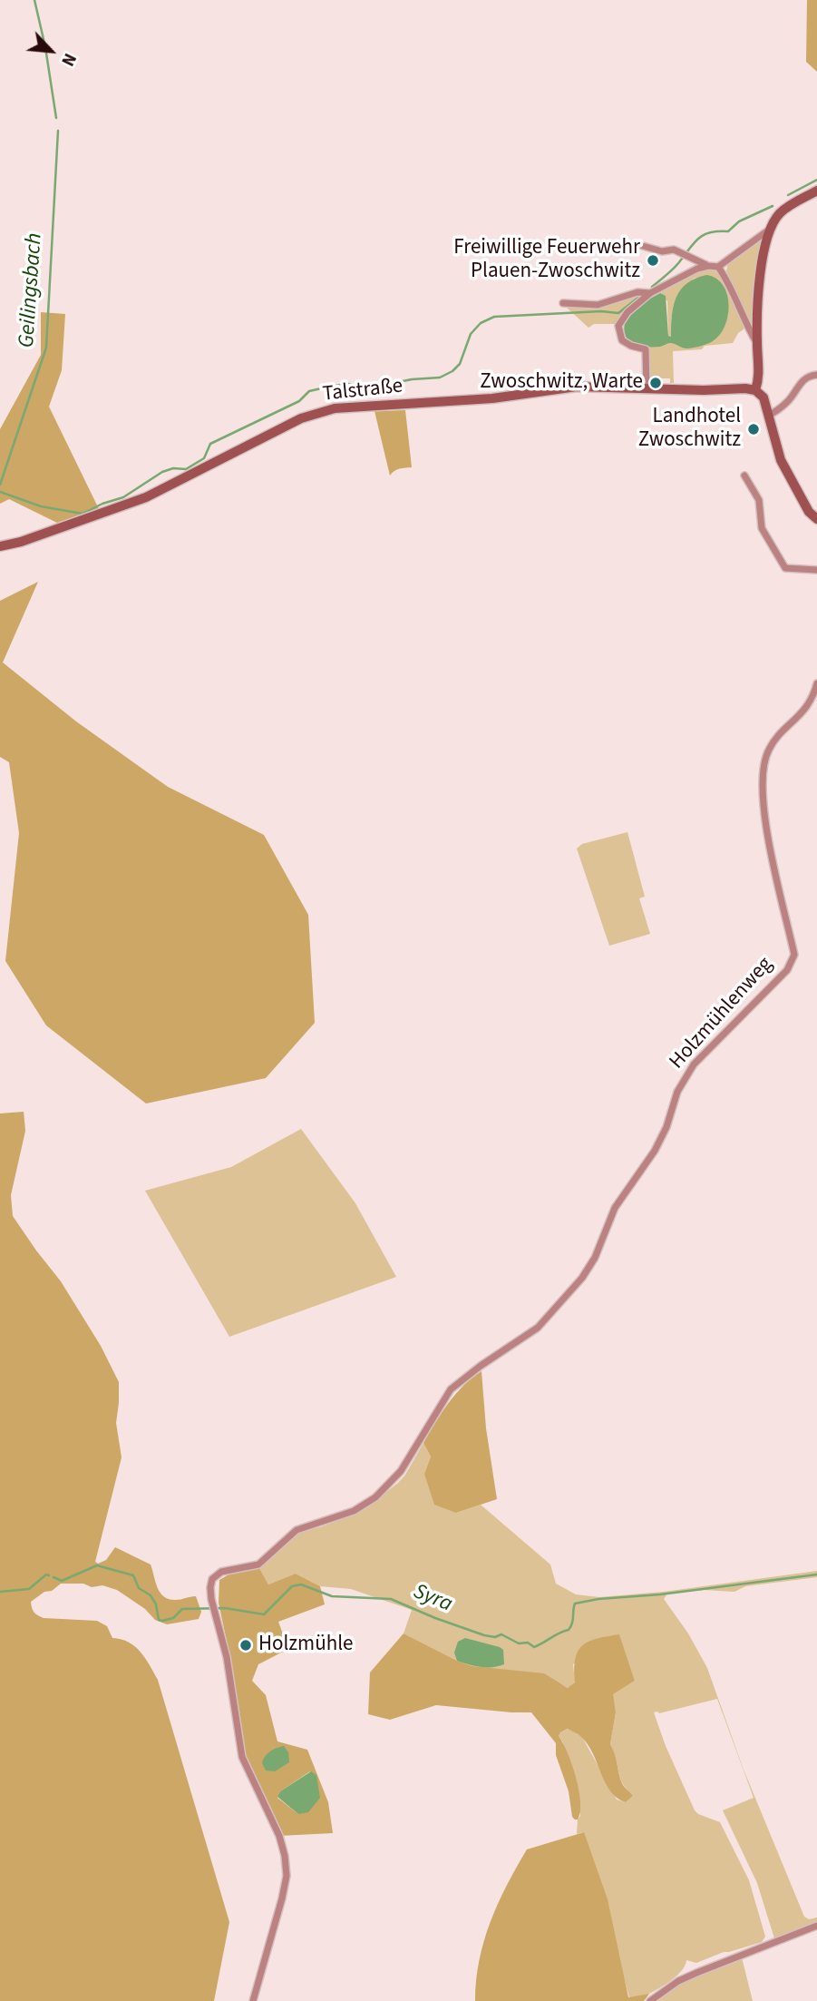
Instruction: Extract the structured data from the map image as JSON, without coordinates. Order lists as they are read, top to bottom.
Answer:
{
  "streets": {
    "street": ["Talstraße", "Holzmühlenweg"]
  },
  "water": ["Geilingsbach", "Syra"],
  "places": [
    "Freiwillige Feuerwehr Plauen-Zwoschwitz",
    "Zwoschwitz, Warte",
    "Landhotel Zwoschwitz",
    "Holzmühle"
  ],
  "north": "bottom right"
}
